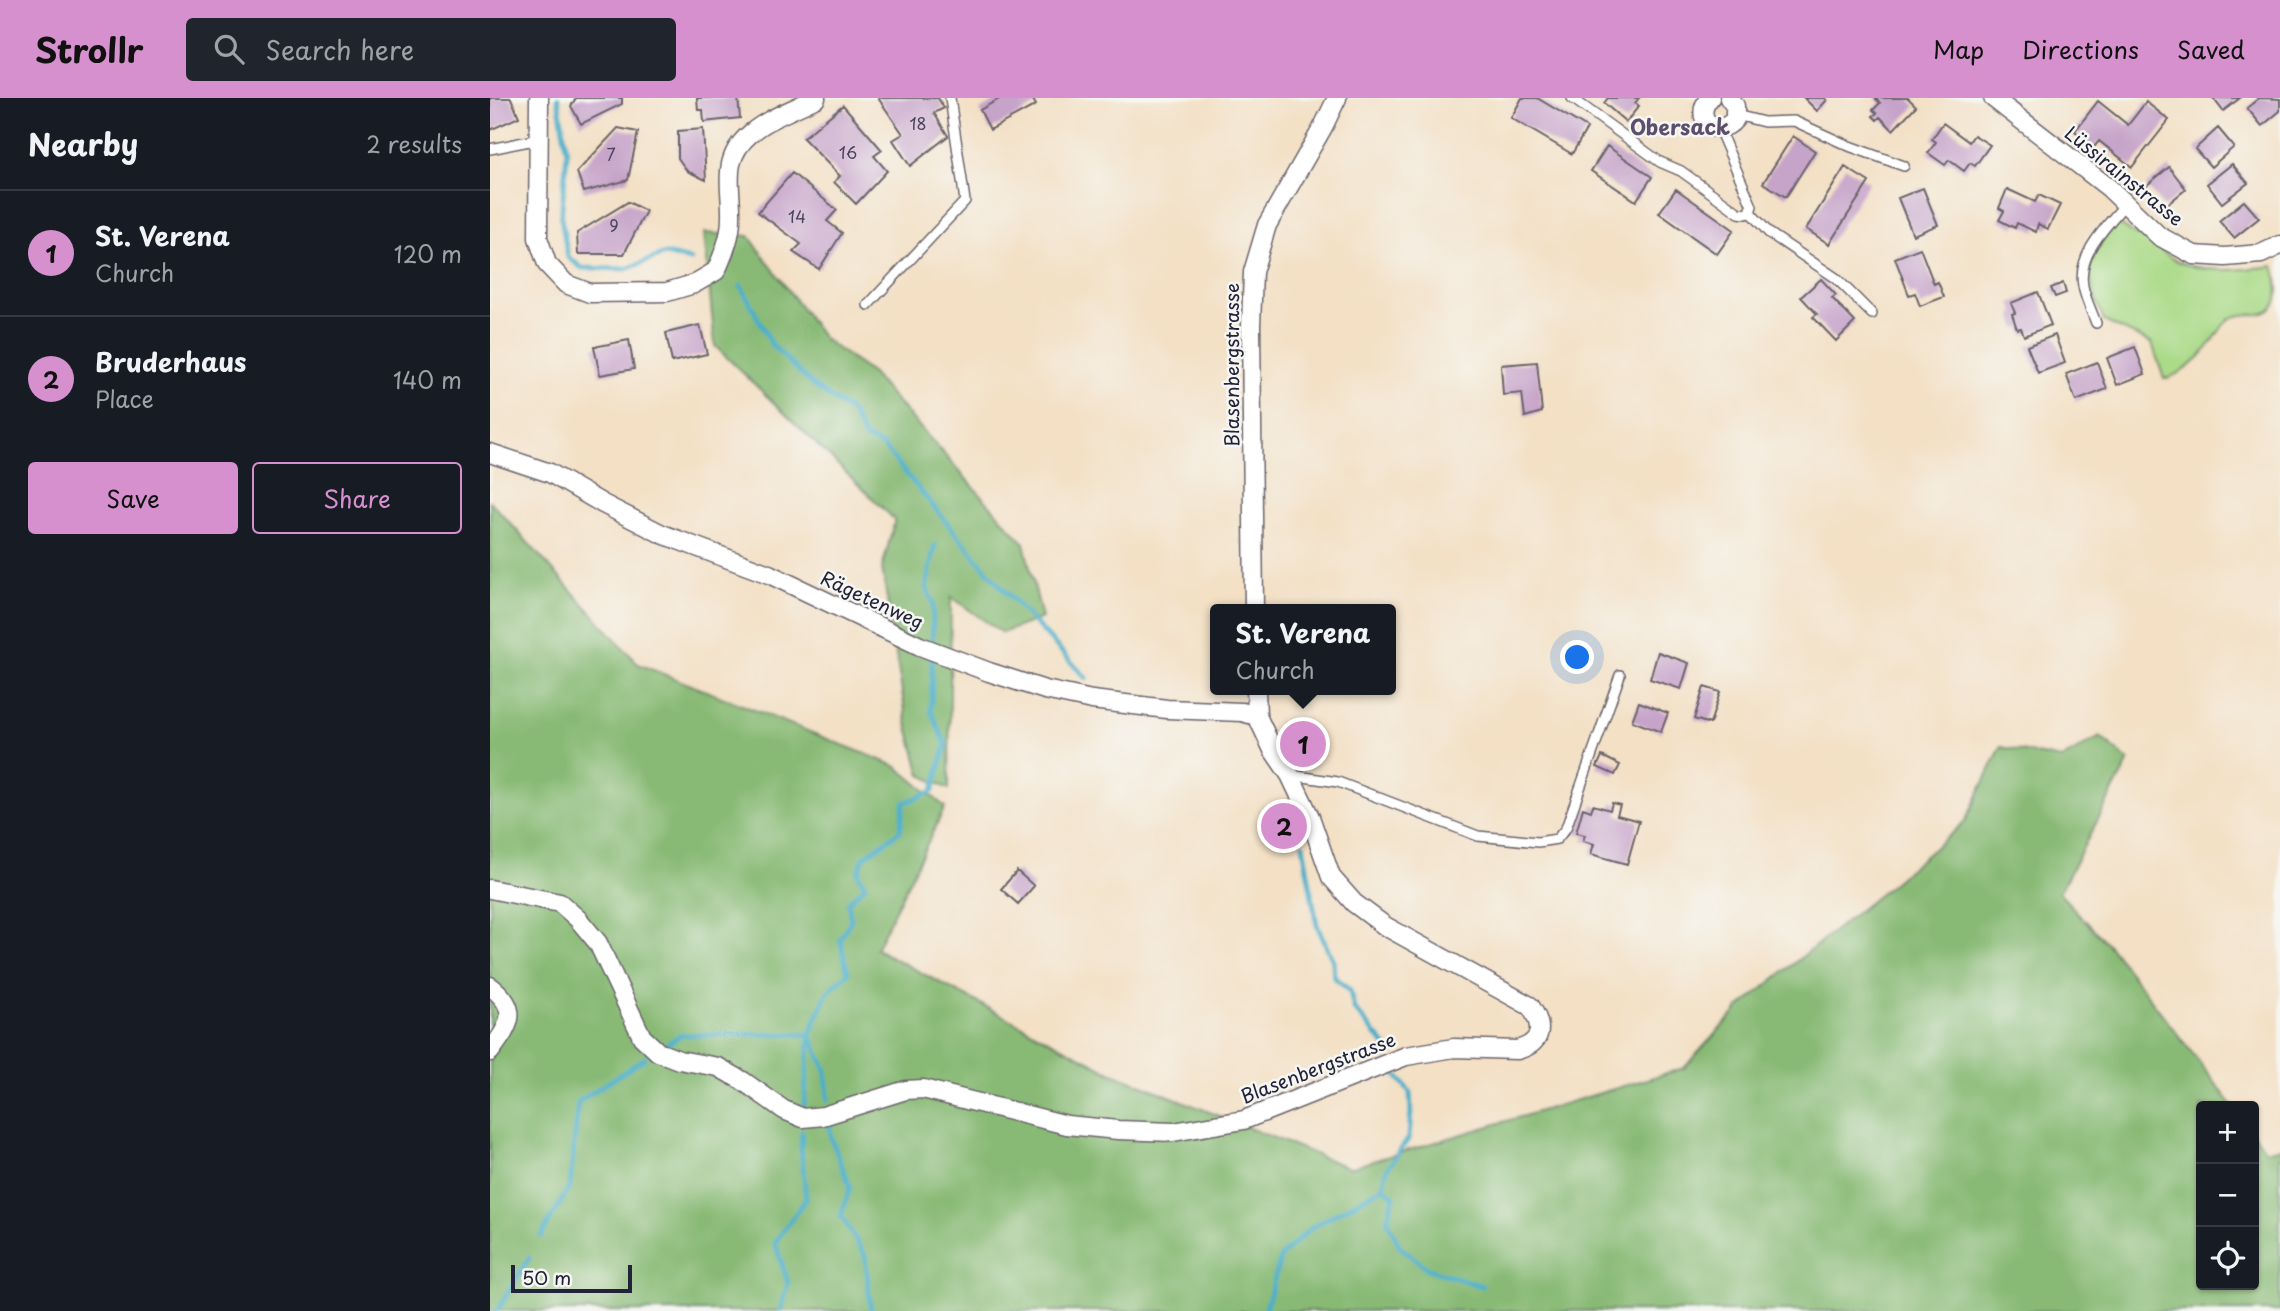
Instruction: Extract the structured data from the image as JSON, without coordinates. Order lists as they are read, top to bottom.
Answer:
{
  "streets": {
    "street": ["Lüssirainstrasse", "Blasenbergstrasse", "Rägetenweg"]
  },
  "crossings": [
    ["Blasenbergstrasse", "Rägetenweg"]
  ],
  "districts": ["Obersack"],
  "house_numbers": [
    "18",
    "16",
    "7",
    "14",
    "9"
  ],
  "scale_bar": "50 m",
  "page": {
    "header": "Strollr",
    "search": "Search here",
    "nav": ["Map", "Directions", "Saved"],
    "heading": ["Nearby", "2 results"],
    "list": [
      {
        "mark": "1",
        "name": "St. Verena",
        "note": "Church",
        "value": "120 m"
      },
      {
        "mark": "2",
        "name": "Bruderhaus",
        "note": "Place",
        "value": "140 m"
      }
    ],
    "buttons": ["Save", "Share"],
    "popup": ["St. Verena", "Church"],
    "pins": ["1", "2"],
    "map_buttons": ["+", "−"],
    "scale": "50 m"
  }
}
